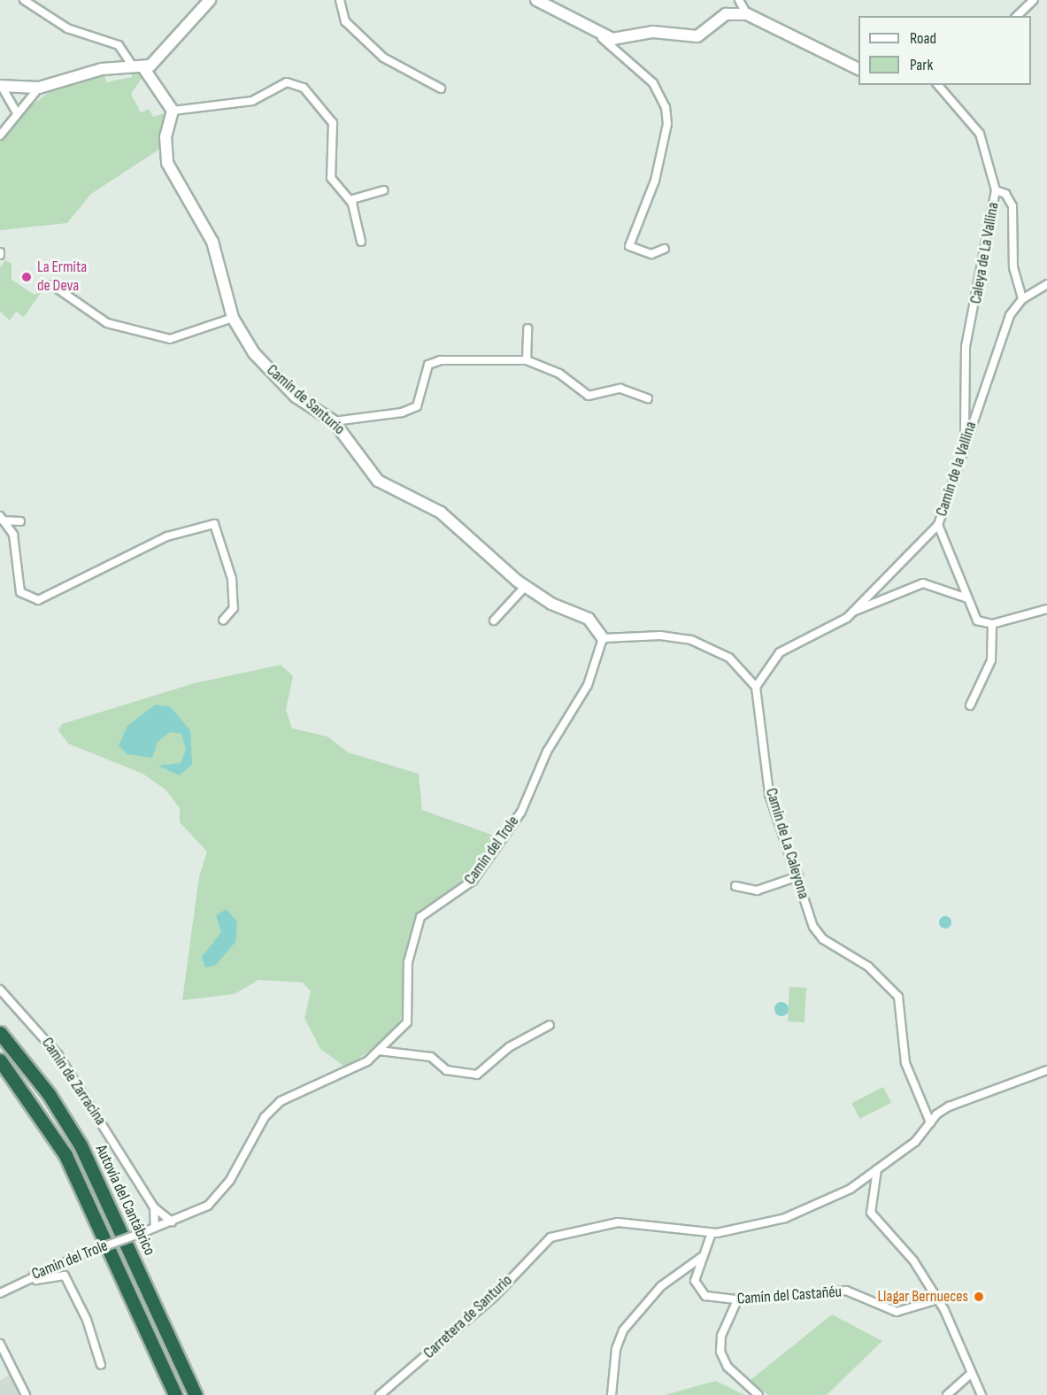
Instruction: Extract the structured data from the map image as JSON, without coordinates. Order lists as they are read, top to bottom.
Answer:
{
  "streets": {
    "highway": ["Autovía del Cantábrico"],
    "street": [
      "Caleya de La Vallina",
      "Camín de Santurio",
      "Camín de la Vallina",
      "Camín de La Caleyona",
      "Camín del Trole",
      "Camín de Zarracina",
      "Camin del Trole",
      "Camín del Castañéu",
      "Carretera de Santurio"
    ]
  },
  "crossings": [
    ["Caleya de La Vallina", "Camín de la Vallina"],
    ["Camín de Santurio", "Camín del Trole"],
    ["Camín de la Vallina", "Camín de La Caleyona"],
    ["Camín de La Caleyona", "Carretera de Santurio"],
    ["Camín del Trole", "Camín de Zarracina"],
    ["Camín del Trole", "Camin del Trole"],
    ["Camín del Castañéu", "Carretera de Santurio"]
  ],
  "places": ["La Ermita de Deva", "Llagar Bernueces"],
  "legend": ["Road", "Park"]
}
